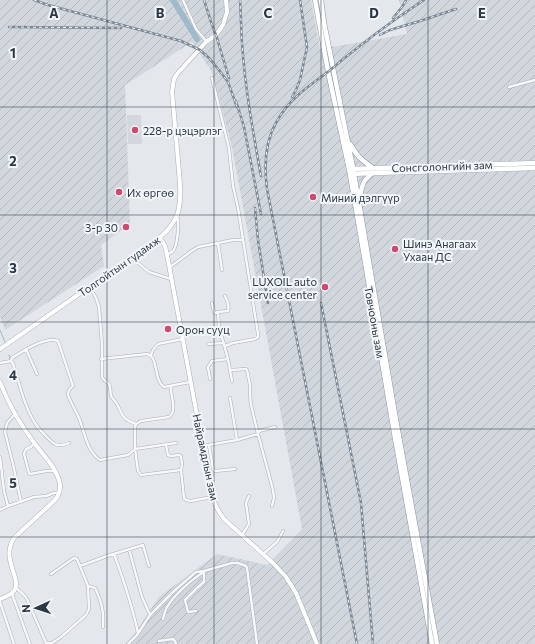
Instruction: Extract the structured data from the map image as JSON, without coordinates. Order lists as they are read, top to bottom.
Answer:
{
  "streets": {
    "main road": [
      "Сонсголонгийн зам",
      "Толгойтын гудамж",
      "Товчооны зам",
      "Найрамдлын зам"
    ]
  },
  "crossings": [
    ["Сонсголонгийн зам", "Товчооны зам"],
    ["Толгойтын гудамж", "Найрамдлын зам"]
  ],
  "places": [
    "228-р цэцэрлэг",
    "Их өргөө",
    "Миний дэлгүүр",
    "3-р 30",
    "Шинэ Анагаах Ухаан ДС",
    "LUXOIL auto service center",
    "Орон сууц"
  ],
  "north": "left",
  "grid": {
    "columns": [
      "A",
      "B",
      "C",
      "D",
      "E"
    ],
    "rows": [
      "1",
      "2",
      "3",
      "4",
      "5"
    ]
  }
}
